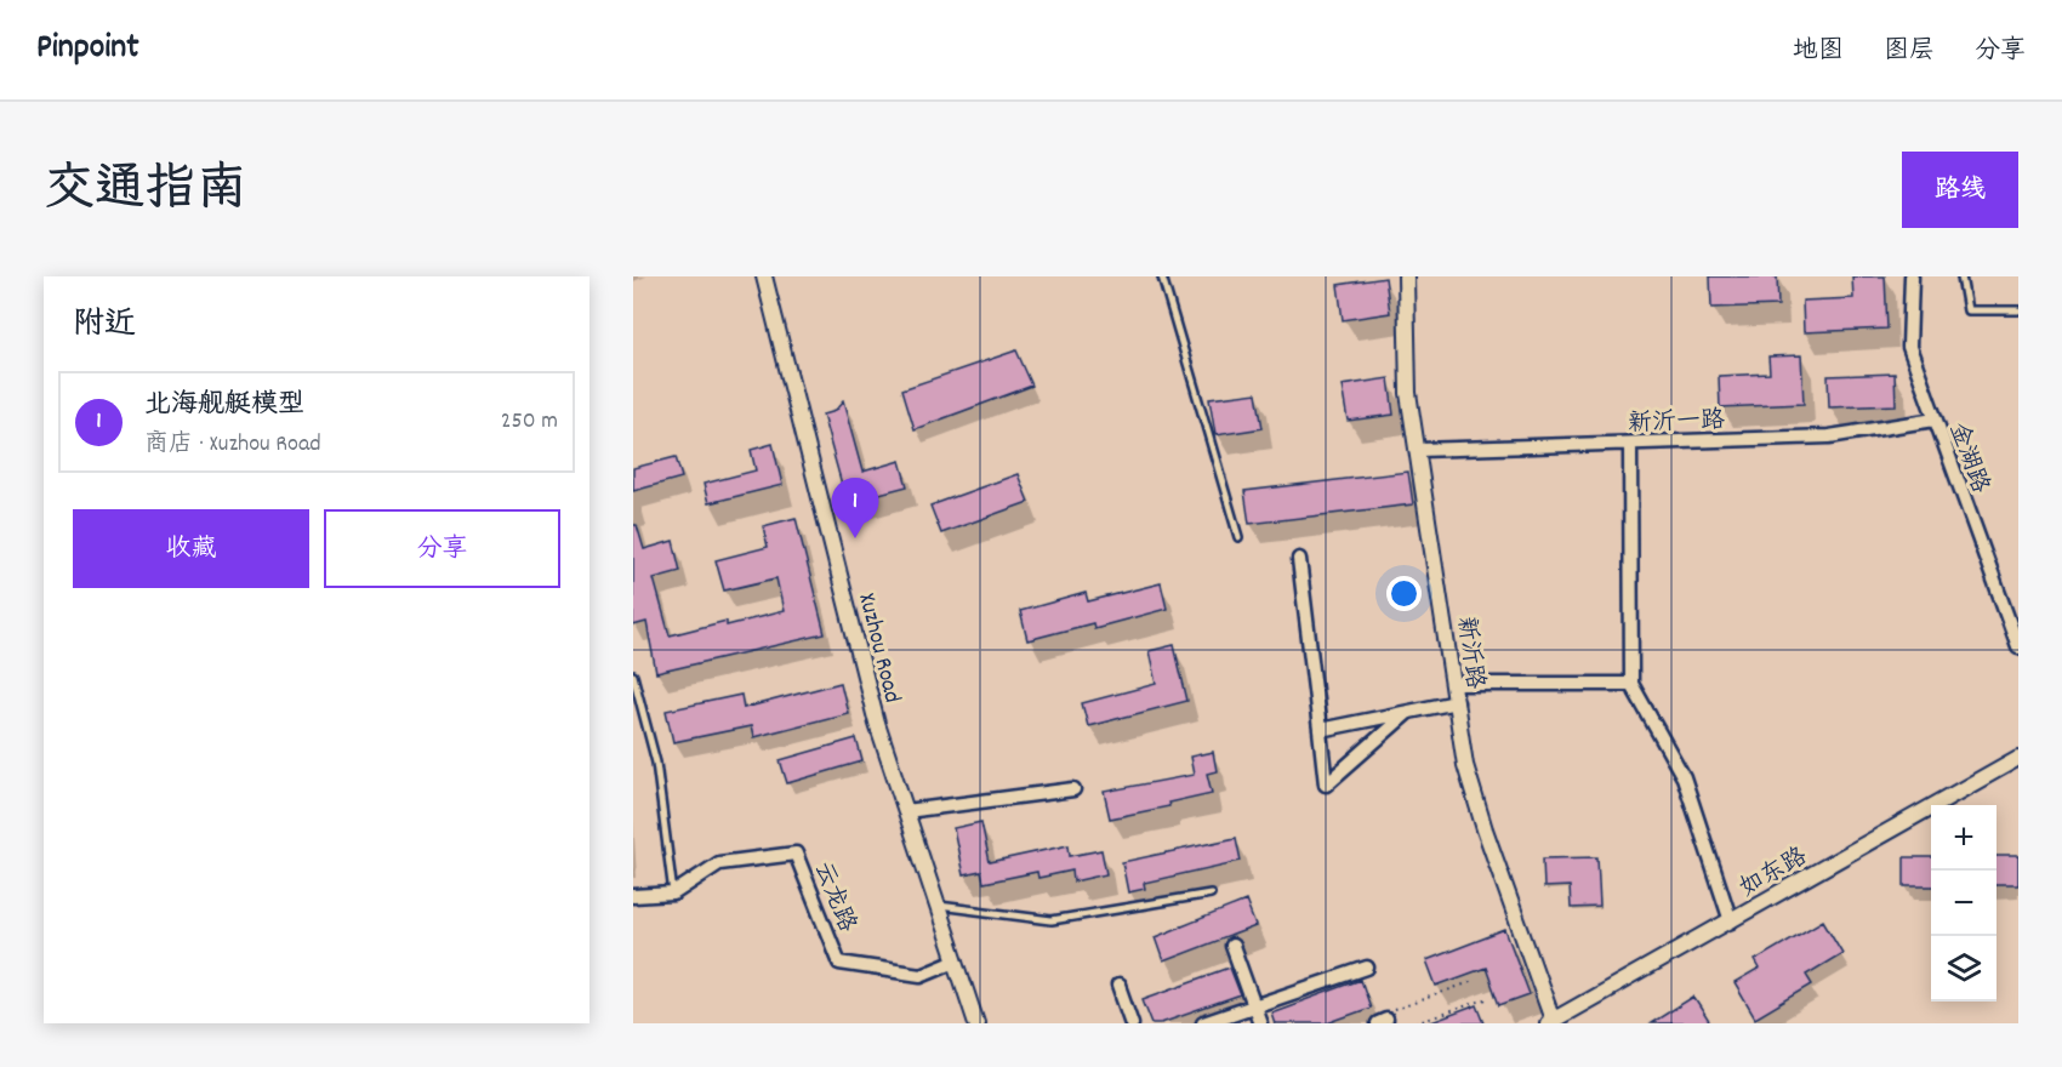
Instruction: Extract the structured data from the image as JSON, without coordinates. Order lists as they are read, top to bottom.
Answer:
{
  "streets": {
    "street": [
      "新沂一路",
      "金湖路",
      "Xuzhou Road",
      "新沂路",
      "如东路",
      "云龙路"
    ]
  },
  "crossings": [
    ["新沂一路", "金湖路"],
    ["新沂一路", "新沂路"],
    ["Xuzhou Road", "云龙路"],
    ["新沂路", "如东路"]
  ],
  "page": {
    "header": "Pinpoint",
    "nav": ["地图", "图层", "分享"],
    "title": "交通指南",
    "buttons": [
      "路线",
      ["收藏", "分享"]
    ],
    "heading": "附近",
    "list": [
      {
        "mark": "1",
        "name": "北海舰艇模型",
        "note": "商店 · Xuzhou Road",
        "value": "250 m"
      }
    ],
    "pins": "1",
    "map_buttons": ["+", "−"]
  }
}
